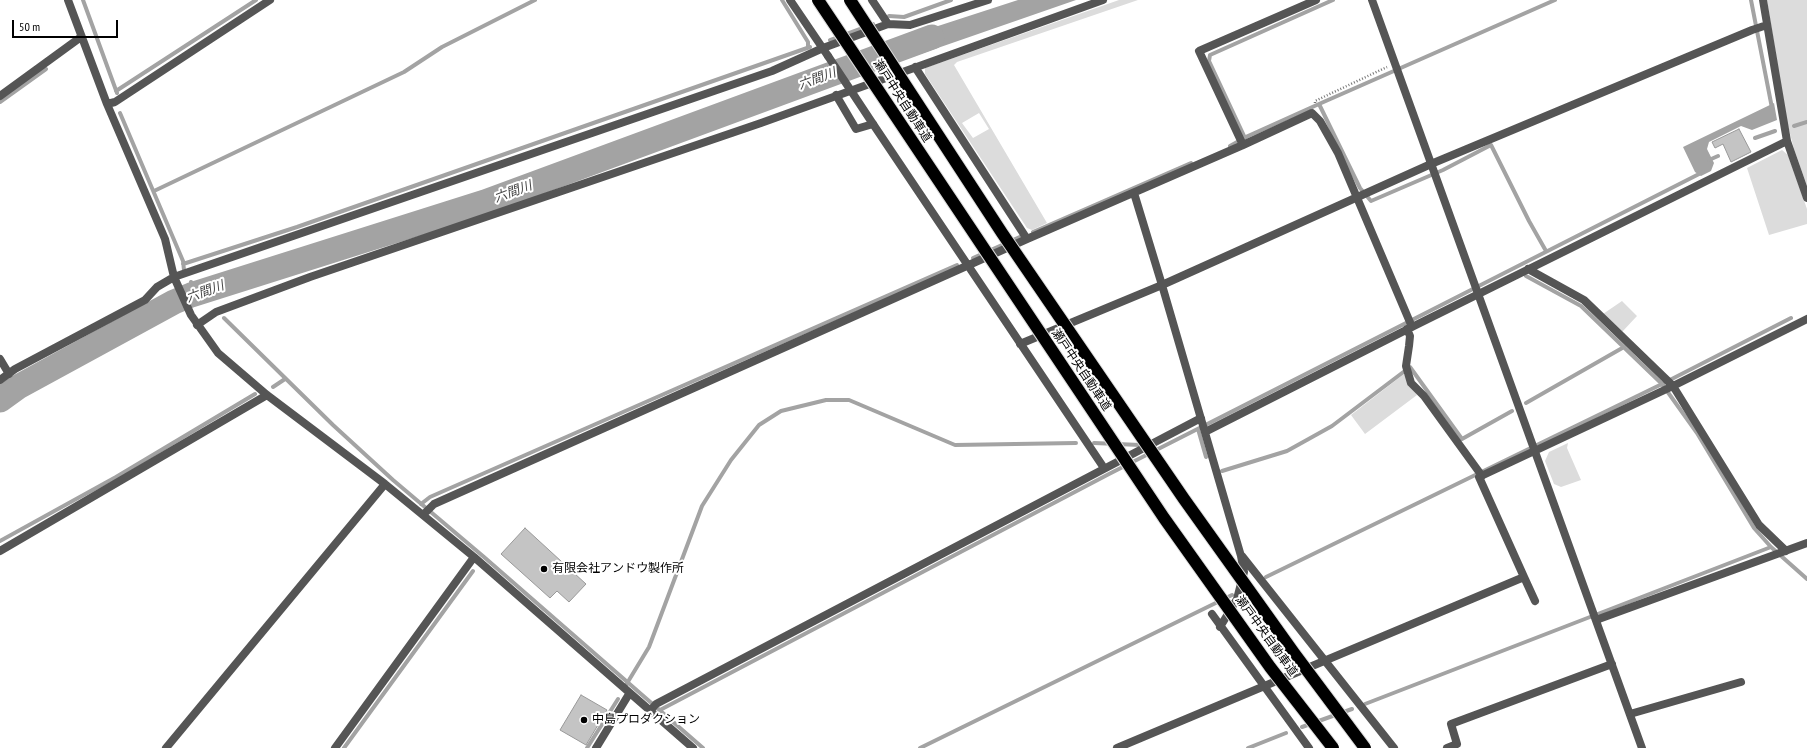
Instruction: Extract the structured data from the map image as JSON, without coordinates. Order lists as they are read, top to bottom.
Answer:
{
  "streets": {
    "highway": ["瀬戸中央自動車道"]
  },
  "water": ["六間川"],
  "places": ["有限会社アンドウ製作所", "中島プロダクション"],
  "scale_bar": "50 m"
}
